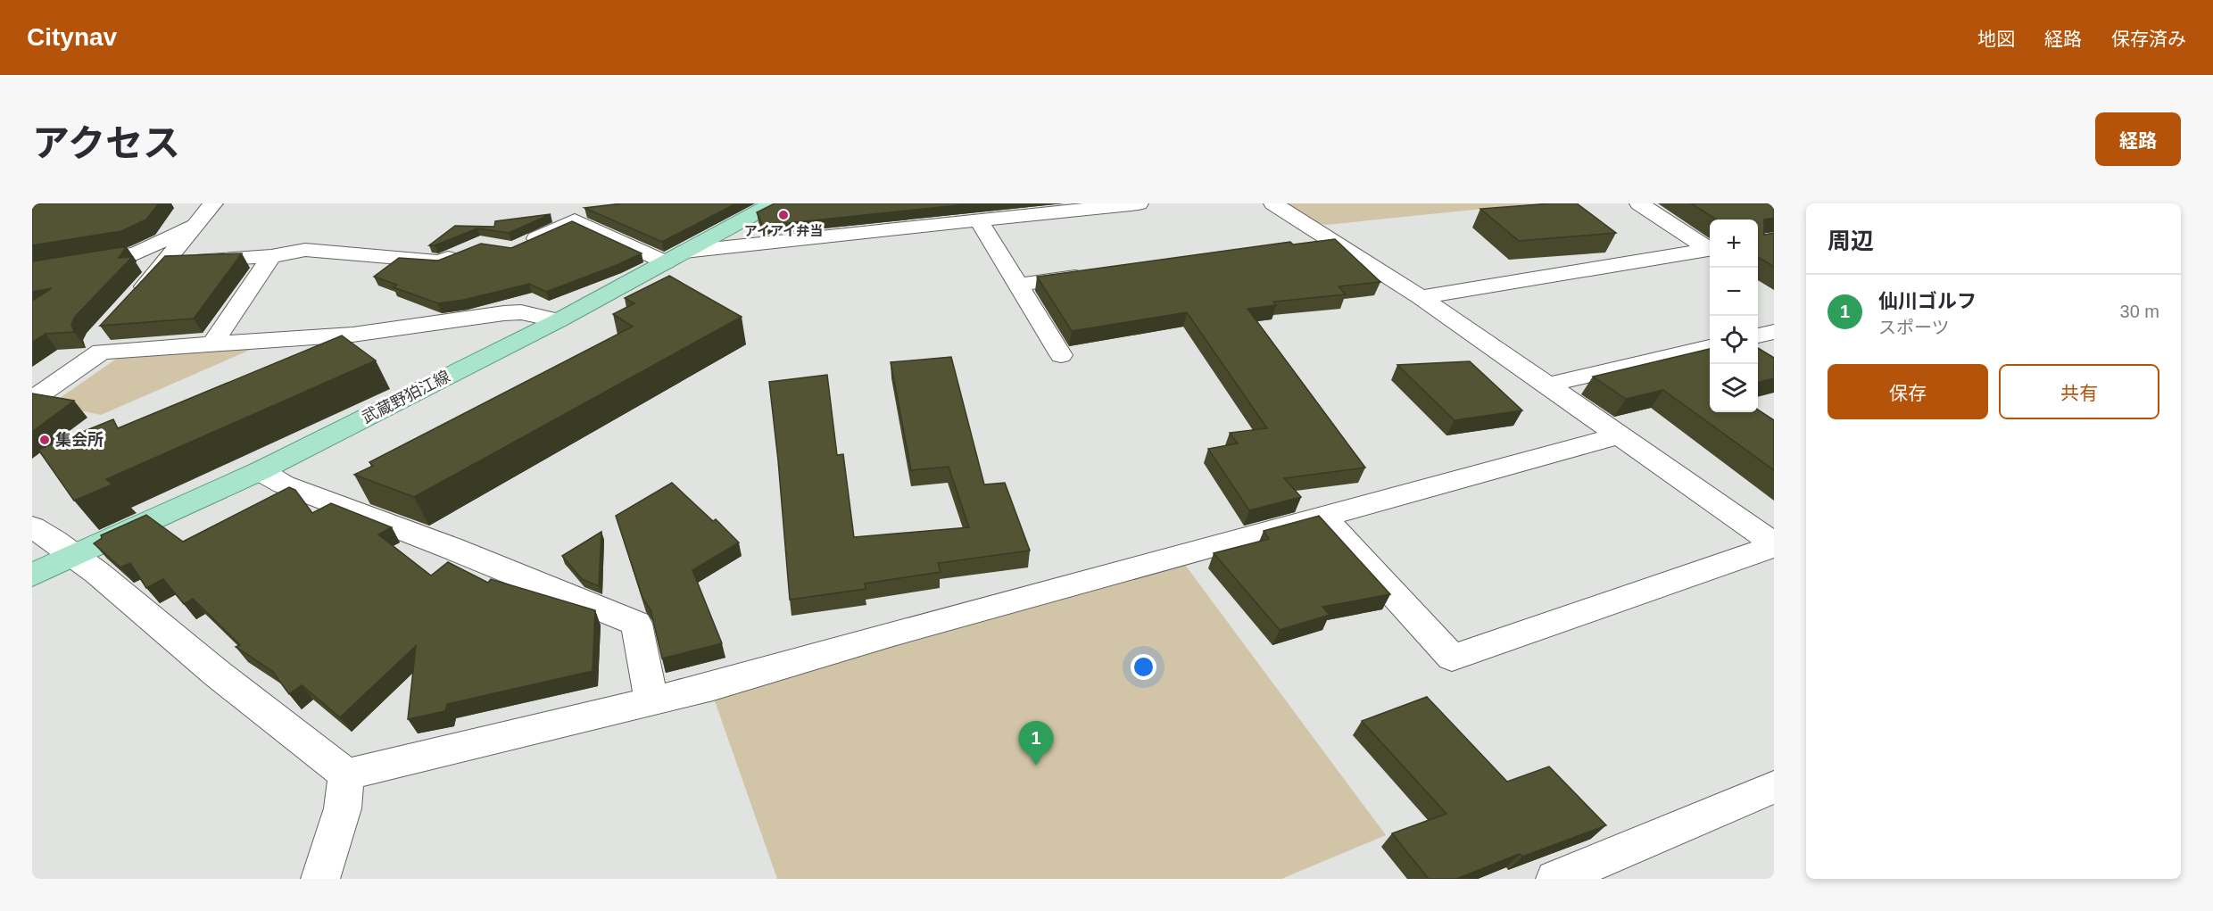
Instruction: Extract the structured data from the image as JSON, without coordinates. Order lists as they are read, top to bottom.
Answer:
{
  "streets": {
    "main road": ["武蔵野狛江線"]
  },
  "places": ["アイアイ弁当", "集会所"],
  "page": {
    "header": "Citynav",
    "nav": ["地図", "経路", "保存済み"],
    "title": "アクセス",
    "buttons": [
      "経路",
      ["保存", "共有"]
    ],
    "heading": "周辺",
    "map_buttons": ["+", "−"],
    "list": [
      {
        "mark": "1",
        "name": "仙川ゴルフ",
        "note": "スポーツ",
        "value": "30 m"
      }
    ],
    "pins": "1"
  }
}
